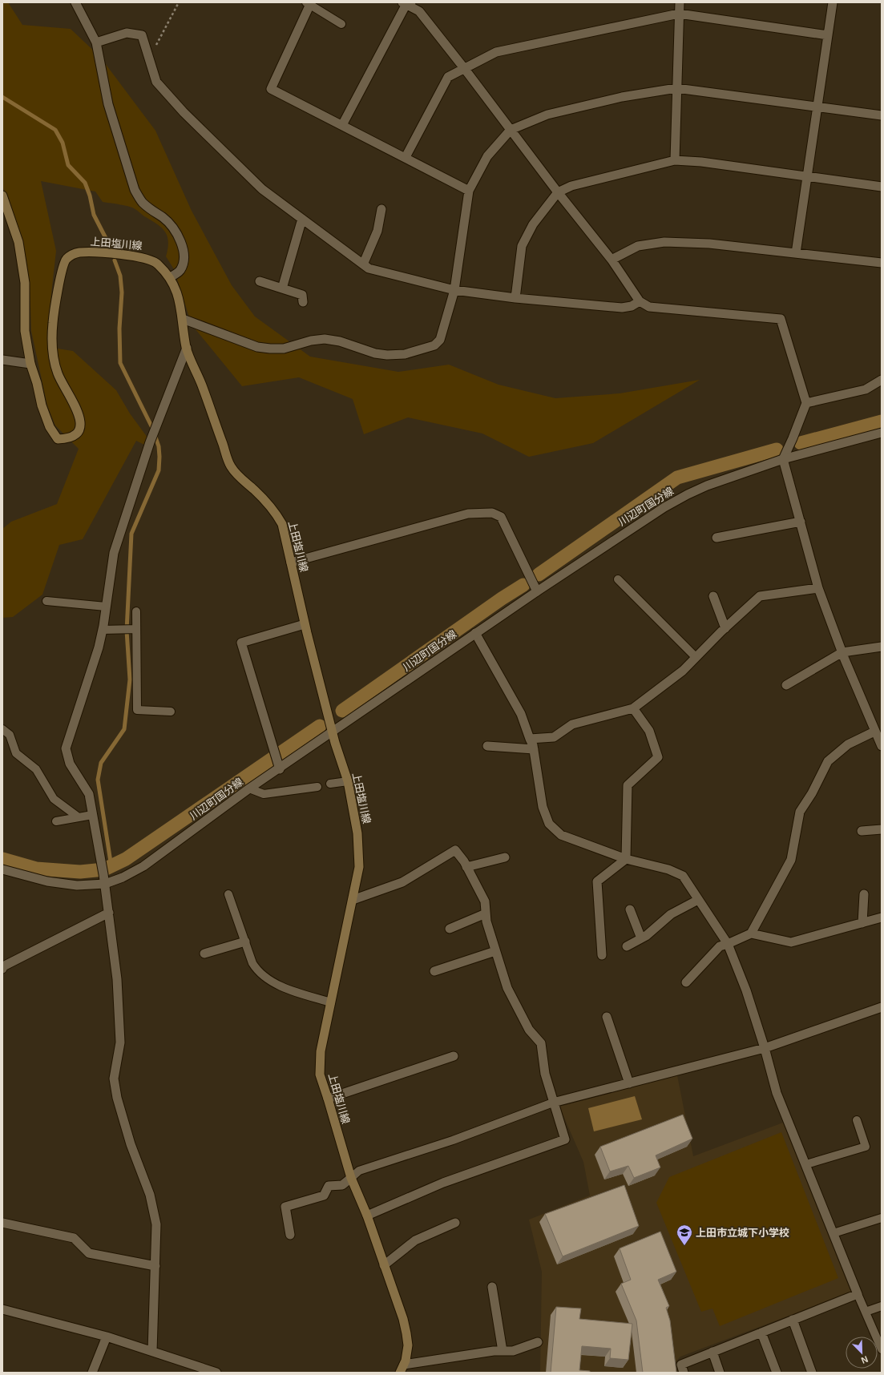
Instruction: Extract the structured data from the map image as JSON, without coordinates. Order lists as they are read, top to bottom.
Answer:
{
  "streets": {
    "main road": ["上田塩川線"],
    "street": ["川辺町国分線"]
  },
  "crossings": [
    ["上田塩川線", "川辺町国分線"]
  ],
  "places": {
    "school or university": ["上田市立城下小学校"]
  },
  "north": "bottom right"
}
